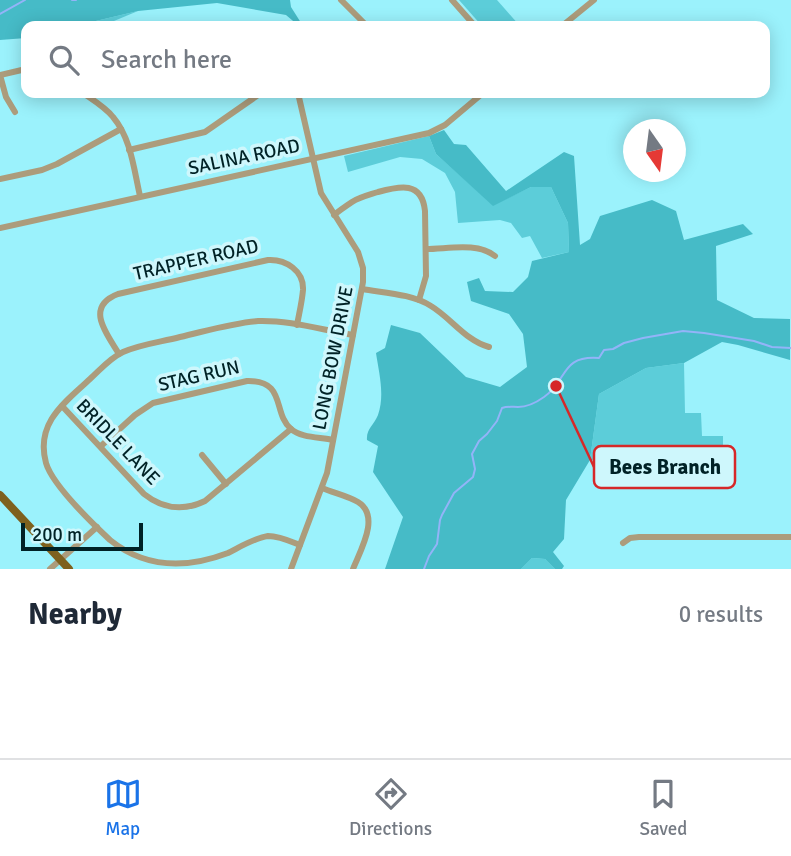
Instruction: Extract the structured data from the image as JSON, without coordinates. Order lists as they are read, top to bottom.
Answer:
{
  "streets": {
    "street": [
      "SALINA ROAD",
      "TRAPPER ROAD",
      "LONG BOW DRIVE",
      "STAG RUN",
      "BRIDLE LANE"
    ]
  },
  "crossings": [
    ["SALINA ROAD", "LONG BOW DRIVE"],
    ["STAG RUN", "BRIDLE LANE"]
  ],
  "places": ["Bees Branch"],
  "scale_bar": "200 m",
  "north": "bottom",
  "page": {
    "search": "Search here",
    "scale": "200 m",
    "heading": ["Nearby", "0 results"],
    "nav": ["Map", "Directions", "Saved"]
  }
}
